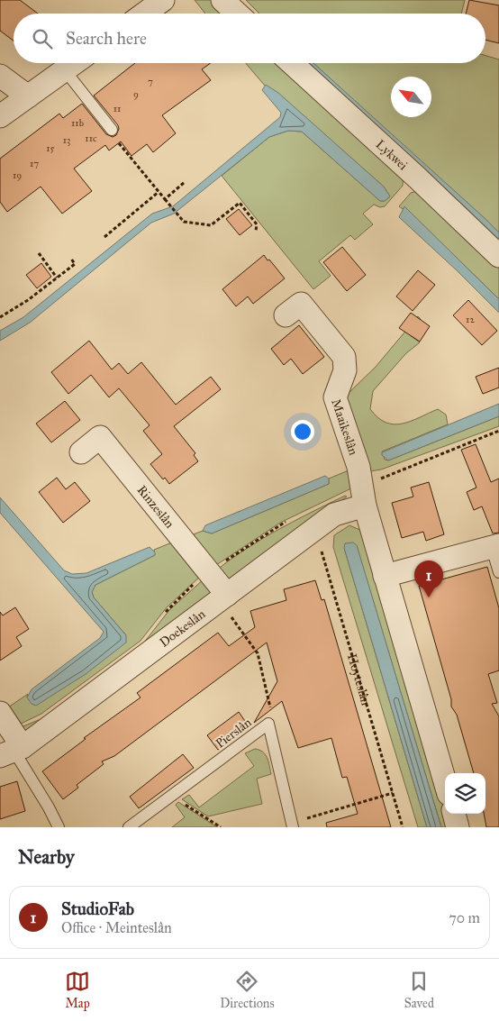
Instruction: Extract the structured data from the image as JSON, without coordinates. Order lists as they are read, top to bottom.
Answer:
{
  "streets": {
    "street": [
      "Lykwei",
      "Maaikeslân",
      "Rinzeslân",
      "Doekeslân"
    ],
    "lane": ["Pierslân"],
    "path": ["Hoyteslân"]
  },
  "crossings": [
    ["Maaikeslân", "Doekeslân"],
    ["Rinzeslân", "Doekeslân"],
    ["Doekeslân", "Hoyteslân"]
  ],
  "house_numbers": [
    "7",
    "9",
    "11",
    "11b",
    "11c",
    "13",
    "15",
    "17",
    "19",
    "12"
  ],
  "north": "top left",
  "page": {
    "search": "Search here",
    "pins": "1",
    "heading": "Nearby",
    "list": [
      {
        "mark": "1",
        "name": "StudioFab",
        "note": "Office · Meinteslân",
        "value": "70 m"
      }
    ],
    "nav": ["Map", "Directions", "Saved"]
  }
}
